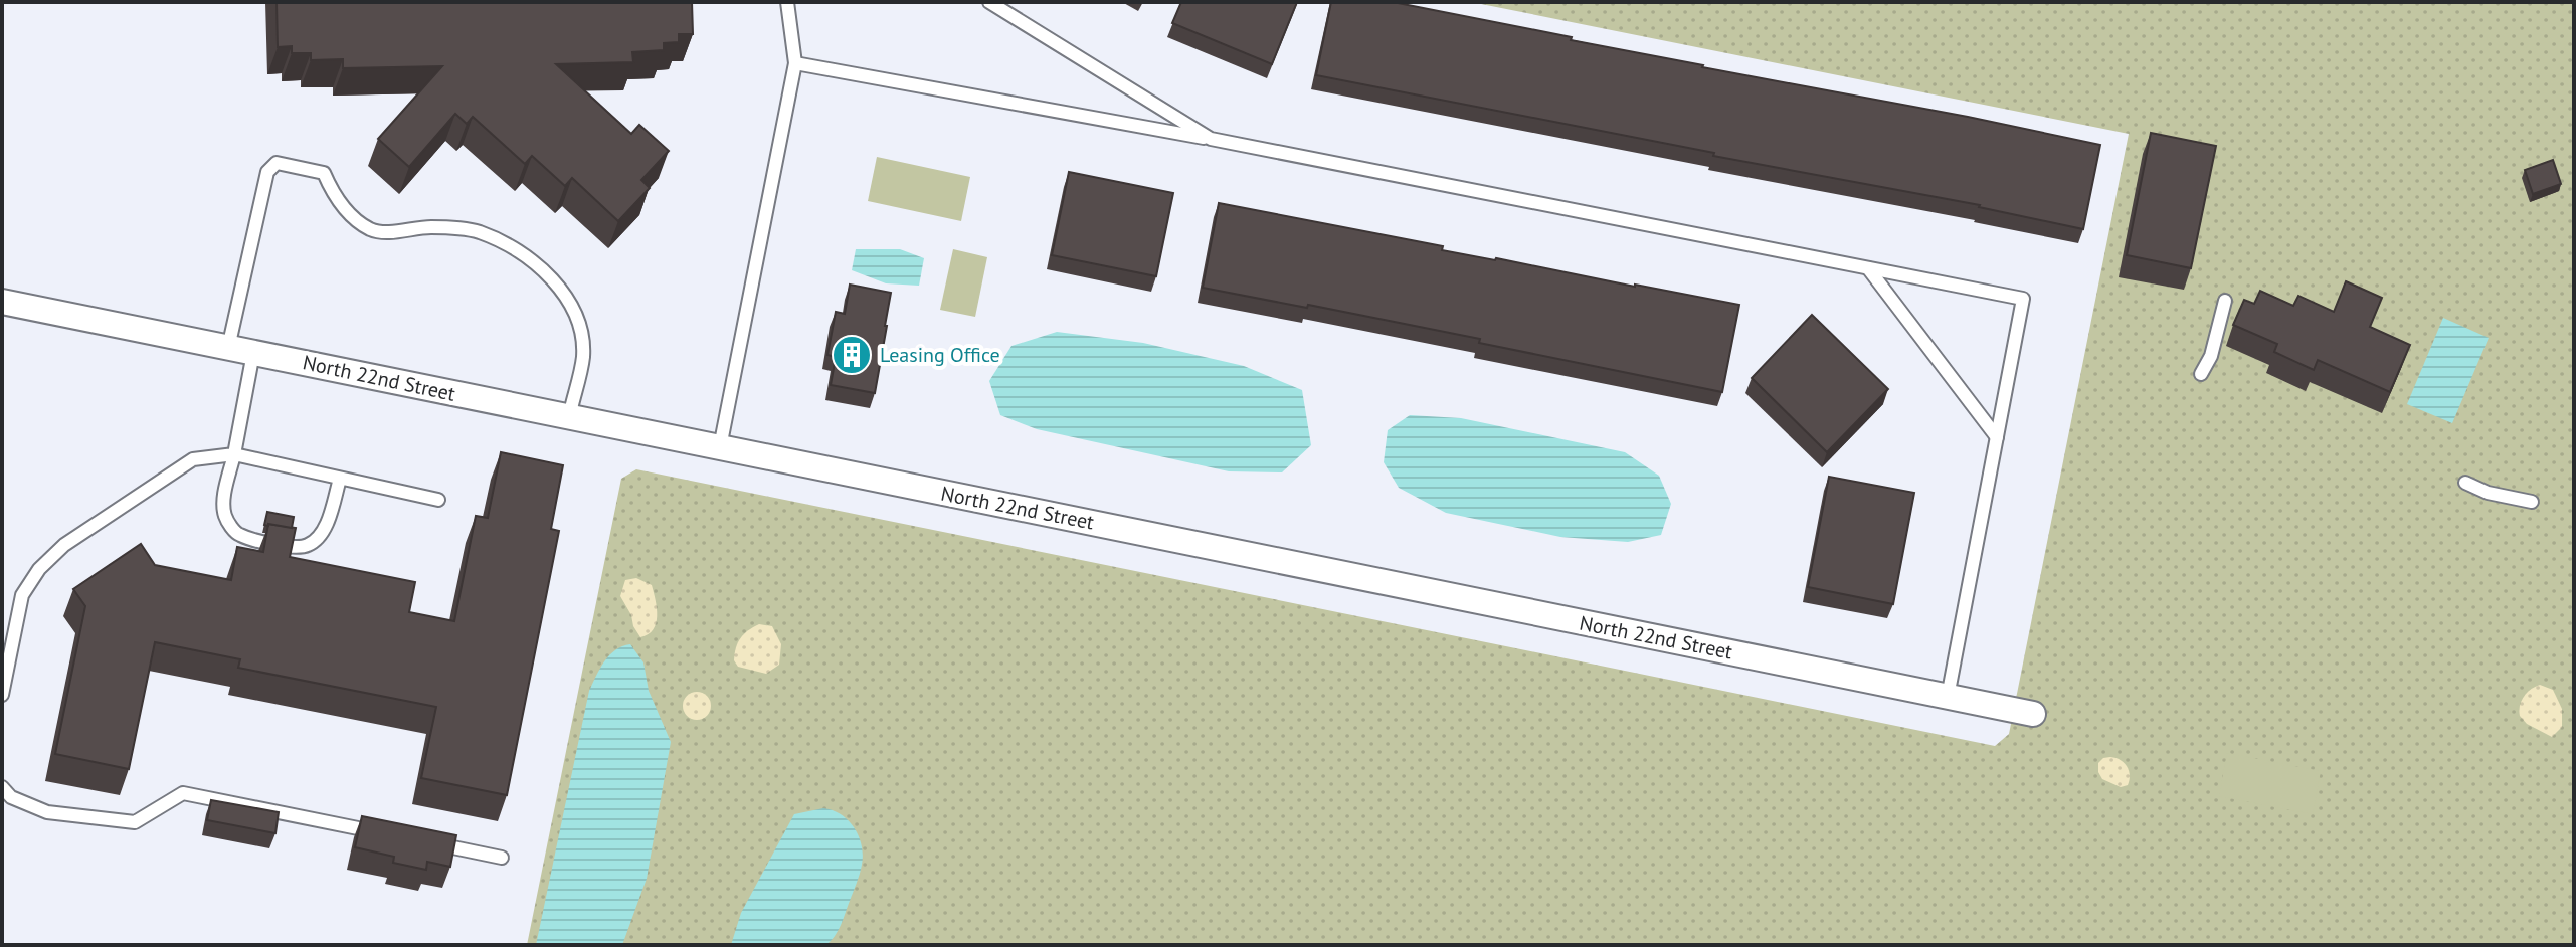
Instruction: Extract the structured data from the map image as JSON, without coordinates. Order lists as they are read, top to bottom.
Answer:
{
  "streets": {
    "street": ["North 22nd Street"]
  },
  "places": {
    "building": ["Leasing Office"]
  }
}
